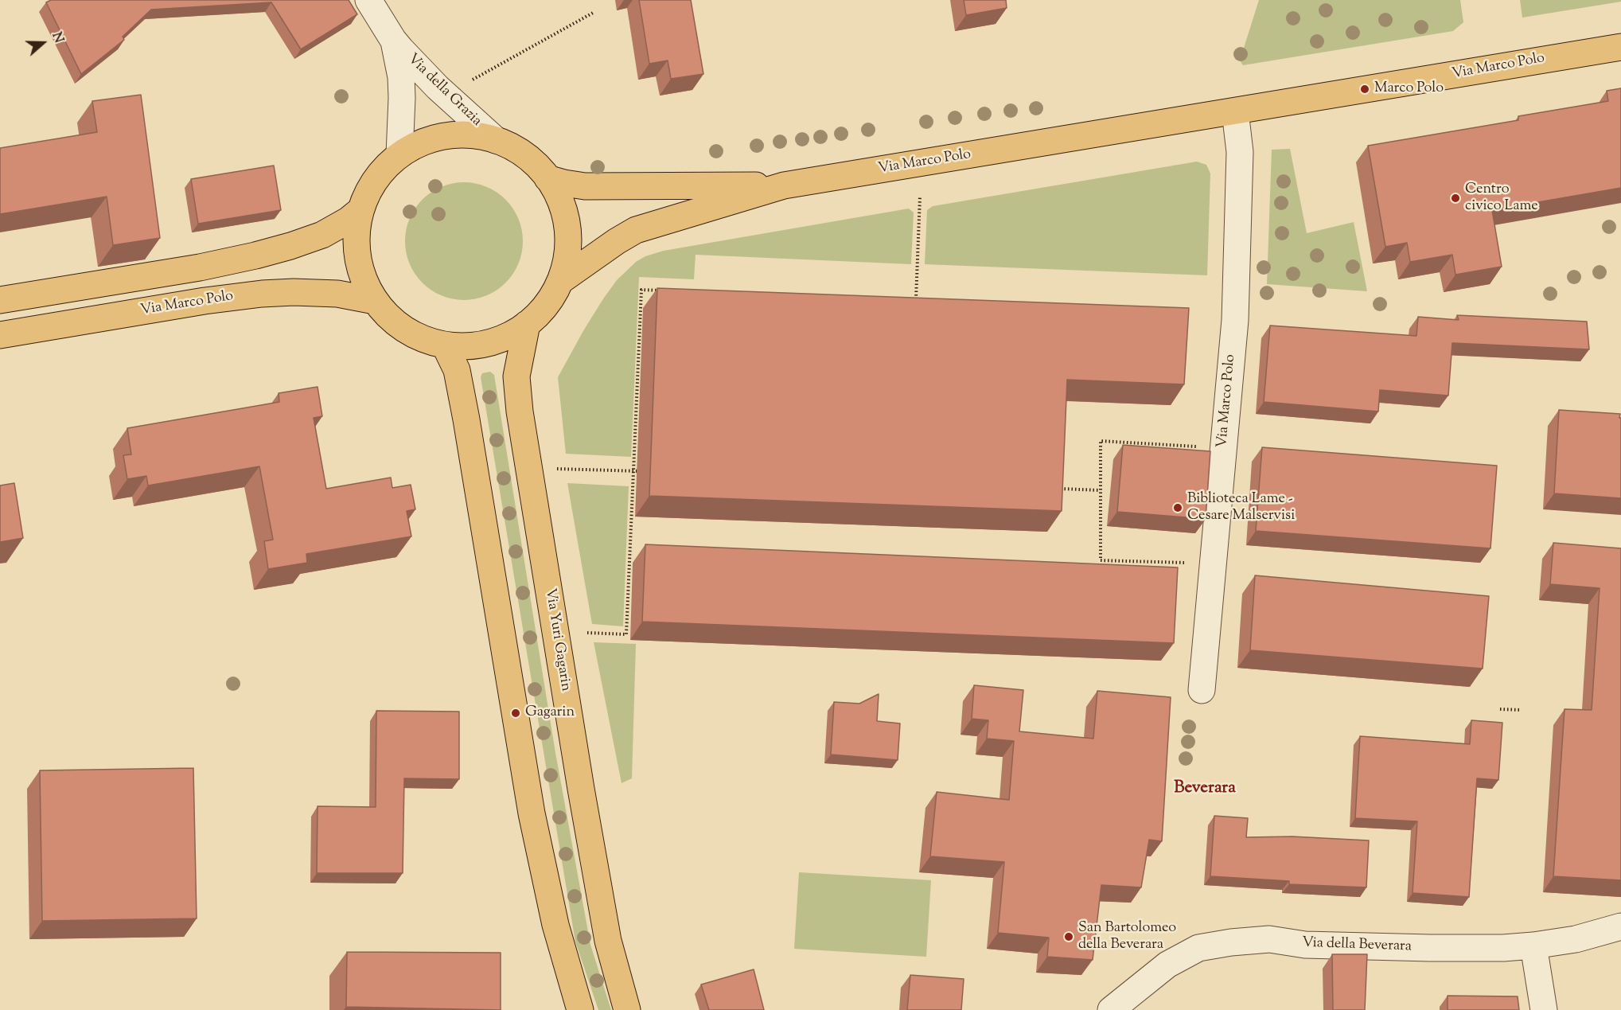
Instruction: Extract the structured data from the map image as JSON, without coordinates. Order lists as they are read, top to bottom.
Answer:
{
  "streets": {
    "main road": ["Via Marco Polo", "Via Yuri Gagarin"],
    "street": ["Via della Grazia", "Via della Beverara"]
  },
  "districts": ["Beverara"],
  "places": [
    "Marco Polo",
    "Centro civico Lame",
    "Biblioteca Lame - Cesare Malservisi",
    "Gagarin",
    "San Bartolomeo della Beverara"
  ],
  "north": "right"
}
